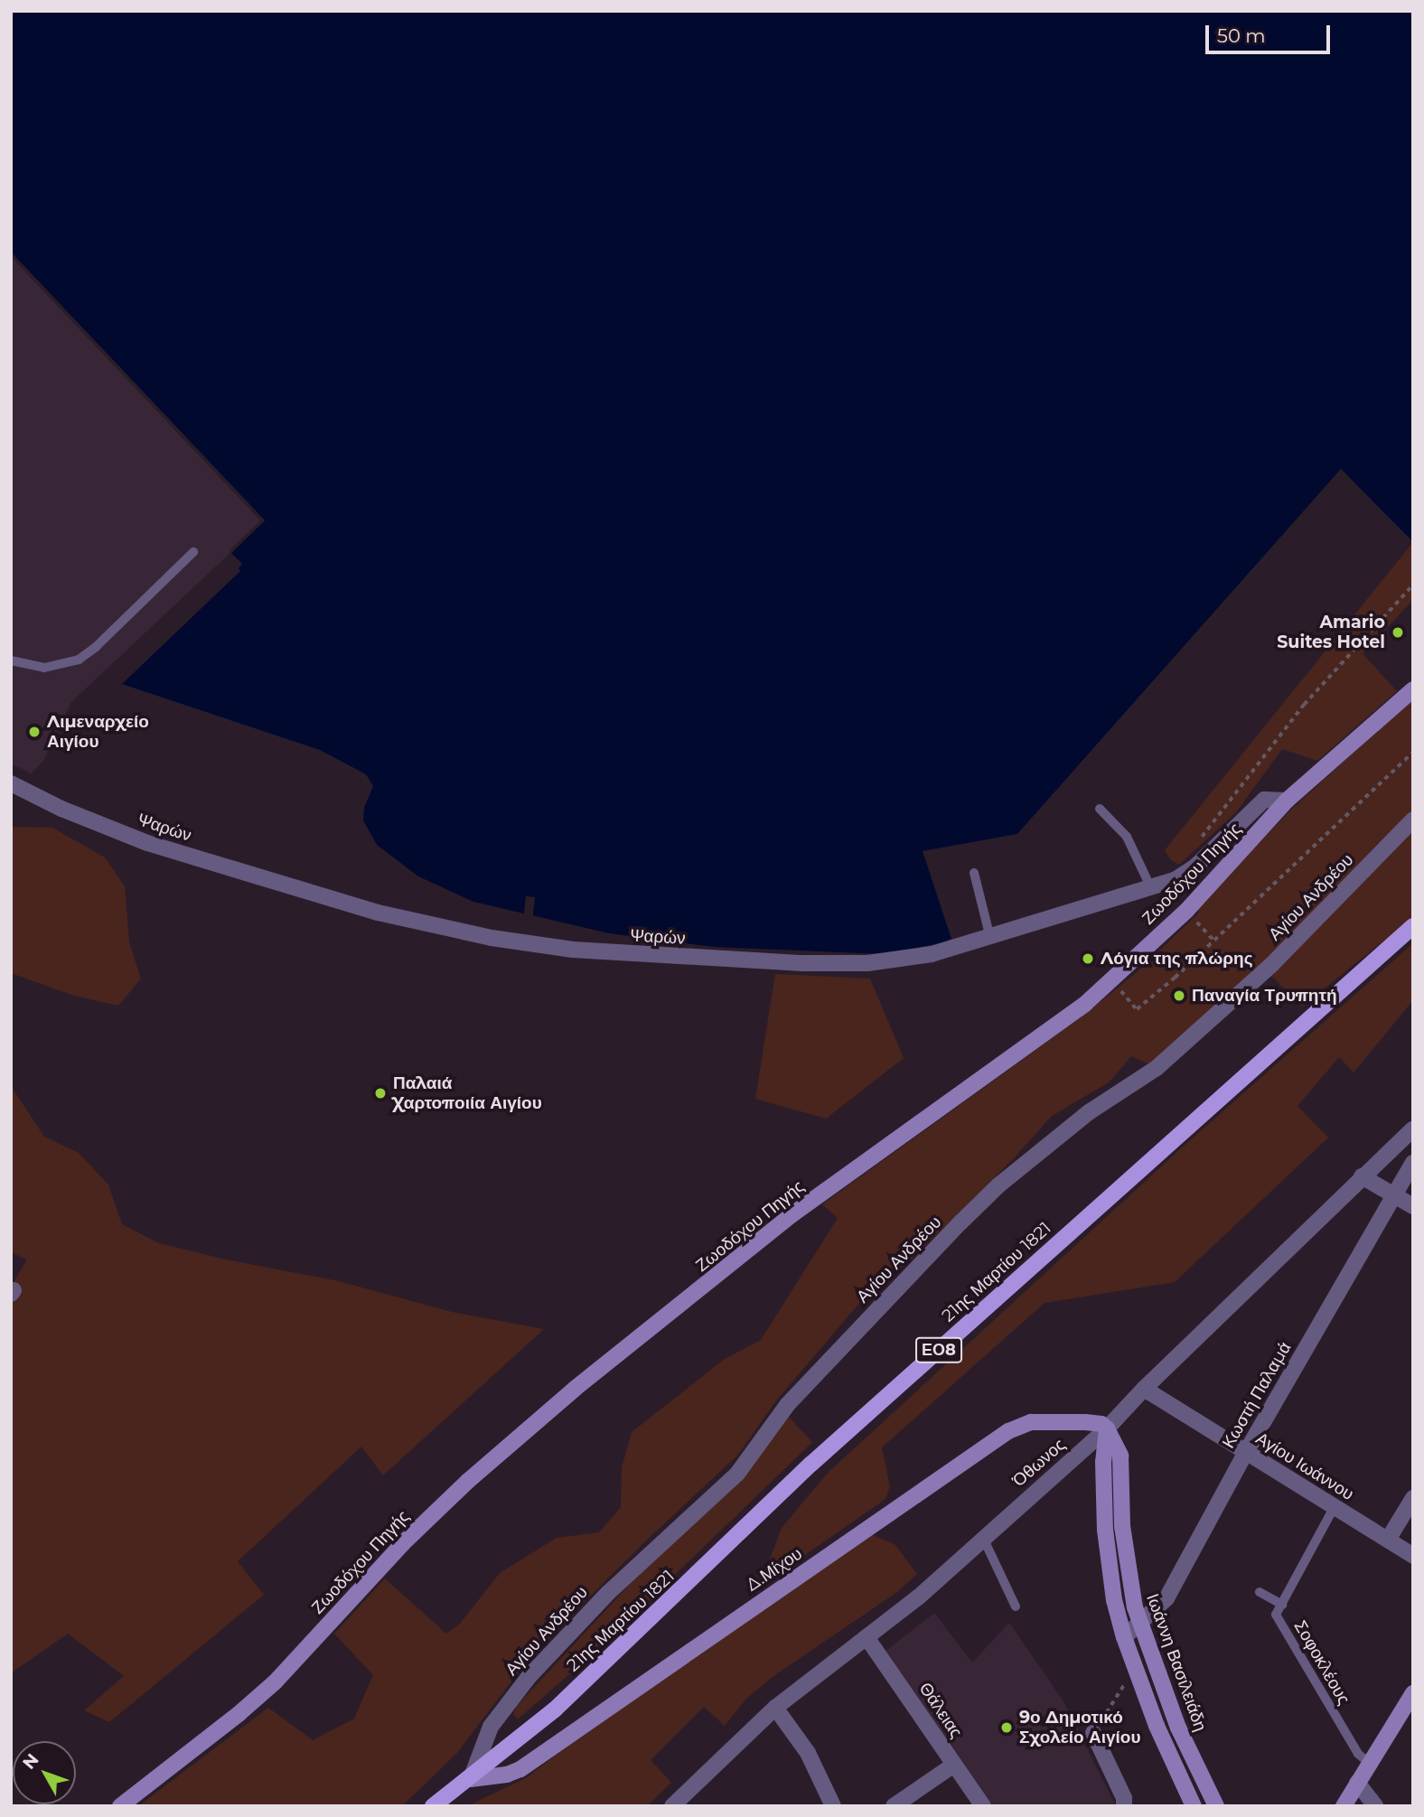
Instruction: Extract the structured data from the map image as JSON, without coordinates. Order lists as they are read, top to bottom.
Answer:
{
  "streets": {
    "main road": [
      "Ζωοδόχου Πηγής",
      "21ης Μαρτίου 1821",
      "ΕΟ8",
      "Δ.Μίχου",
      "Ιωάννη Βασιλειάδη"
    ],
    "street": [
      "Ψαρών",
      "Αγίου Ανδρέου",
      "Κωστή Παλαμά",
      "Όθωνος",
      "Αγίου Ιωάννου",
      "Θάλειας"
    ],
    "lane": ["Σοφοκλέους"]
  },
  "crossings": [
    ["Ψαρών", "Ζωοδόχου Πηγής"],
    ["Αγίου Ανδρέου", "21ης Μαρτίου 1821"],
    ["Αγίου Ανδρέου", "ΕΟ8"],
    ["Αγίου Ανδρέου", "Δ.Μίχου"],
    ["21ης Μαρτίου 1821", "ΕΟ8"],
    ["21ης Μαρτίου 1821", "Δ.Μίχου"],
    ["ΕΟ8", "Δ.Μίχου"],
    ["Κωστή Παλαμά", "Αγίου Ιωάννου"],
    ["Κωστή Παλαμά", "Ιωάννη Βασιλειάδη"],
    ["Όθωνος", "Αγίου Ιωάννου"],
    ["Όθωνος", "Δ.Μίχου"],
    ["Όθωνος", "Ιωάννη Βασιλειάδη"],
    ["Όθωνος", "Θάλειας"],
    ["Αγίου Ιωάννου", "Σοφοκλέους"],
    ["Δ.Μίχου", "Ιωάννη Βασιλειάδη"]
  ],
  "places": [
    "Amario Suites Hotel",
    "Λιμεναρχείο Αιγίου",
    "Λόγια της πλώρης",
    "Παναγία Τρυπητή",
    "Παλαιά Χαρτοποιία Αιγίου",
    "9ο Δημοτικό Σχολείο Αιγίου"
  ],
  "scale_bar": "50 m",
  "north": "top left"
}
